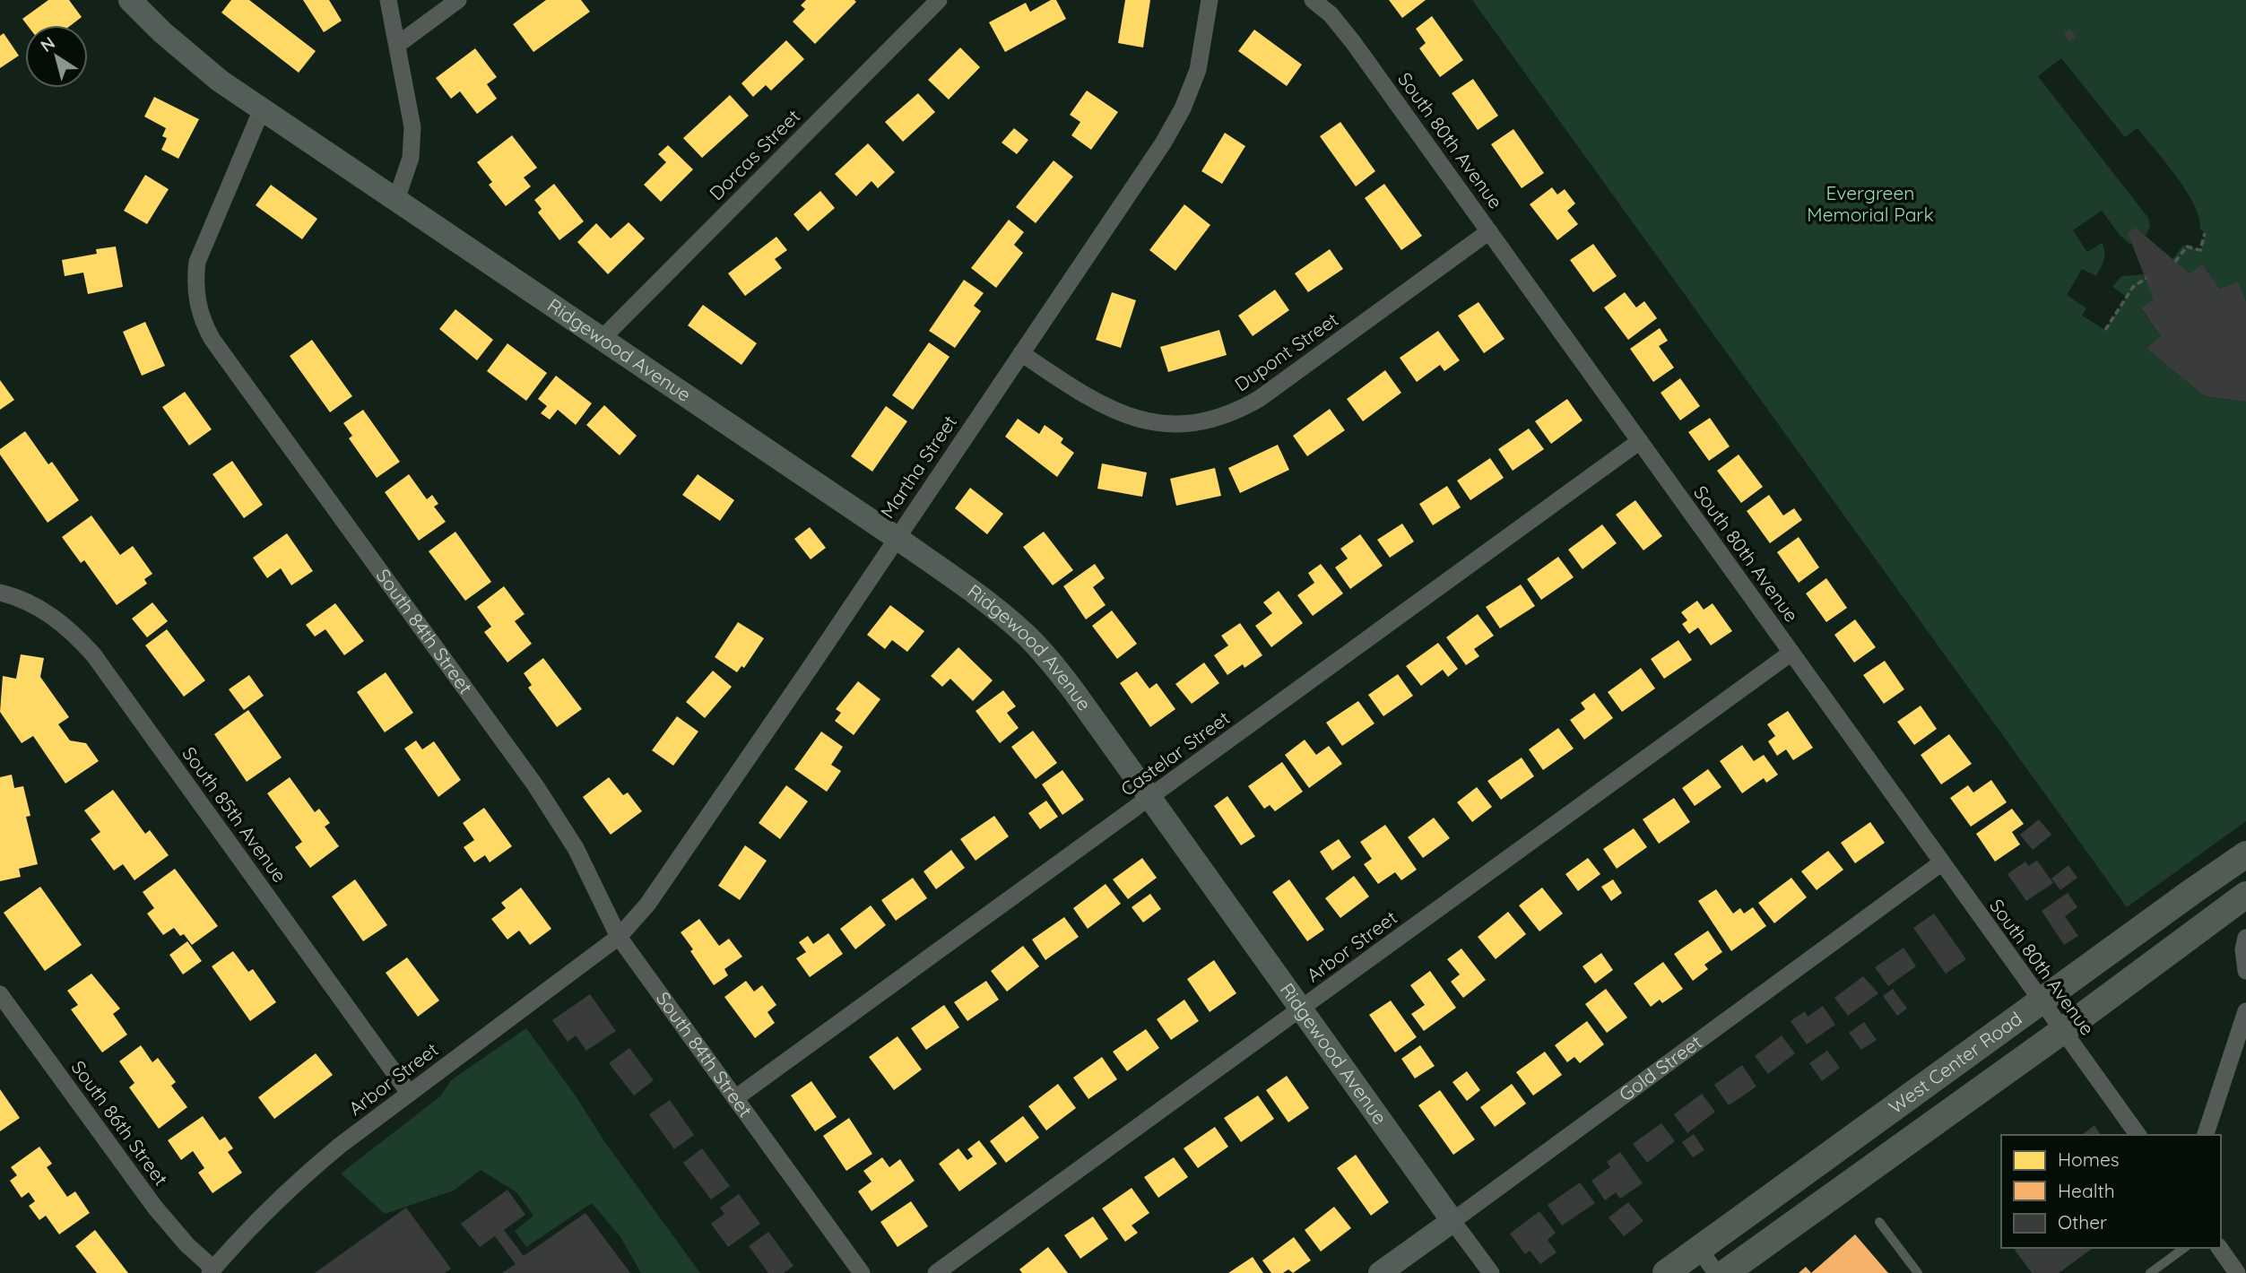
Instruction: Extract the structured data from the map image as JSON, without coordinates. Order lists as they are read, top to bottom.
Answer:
{
  "streets": {
    "main road": ["Ridgewood Avenue", "West Center Road", "Gold Street"],
    "street": [
      "South 80th Avenue",
      "Dorcas Street",
      "Dupont Street",
      "Martha Street",
      "South 84th Street",
      "Castelar Street",
      "South 85th Avenue",
      "Arbor Street",
      "South 86th Street"
    ]
  },
  "crossings": [
    ["South 80th Avenue", "Dupont Street"],
    ["South 80th Avenue", "Castelar Street"],
    ["South 80th Avenue", "Arbor Street"],
    ["South 80th Avenue", "West Center Road"],
    ["South 80th Avenue", "Gold Street"],
    ["Dorcas Street", "Ridgewood Avenue"],
    ["Ridgewood Avenue", "Martha Street"],
    ["Ridgewood Avenue", "South 84th Street"],
    ["Ridgewood Avenue", "Castelar Street"],
    ["Ridgewood Avenue", "Arbor Street"],
    ["Ridgewood Avenue", "Gold Street"],
    ["Dupont Street", "Martha Street"],
    ["Martha Street", "South 84th Street"],
    ["Martha Street", "Arbor Street"],
    ["South 84th Street", "Castelar Street"],
    ["South 84th Street", "Arbor Street"],
    ["South 85th Avenue", "Arbor Street"],
    ["Arbor Street", "South 86th Street"]
  ],
  "parks": ["Evergreen Memorial Park"],
  "legend": ["Homes", "Health", "Other"],
  "north": "top left"
}
